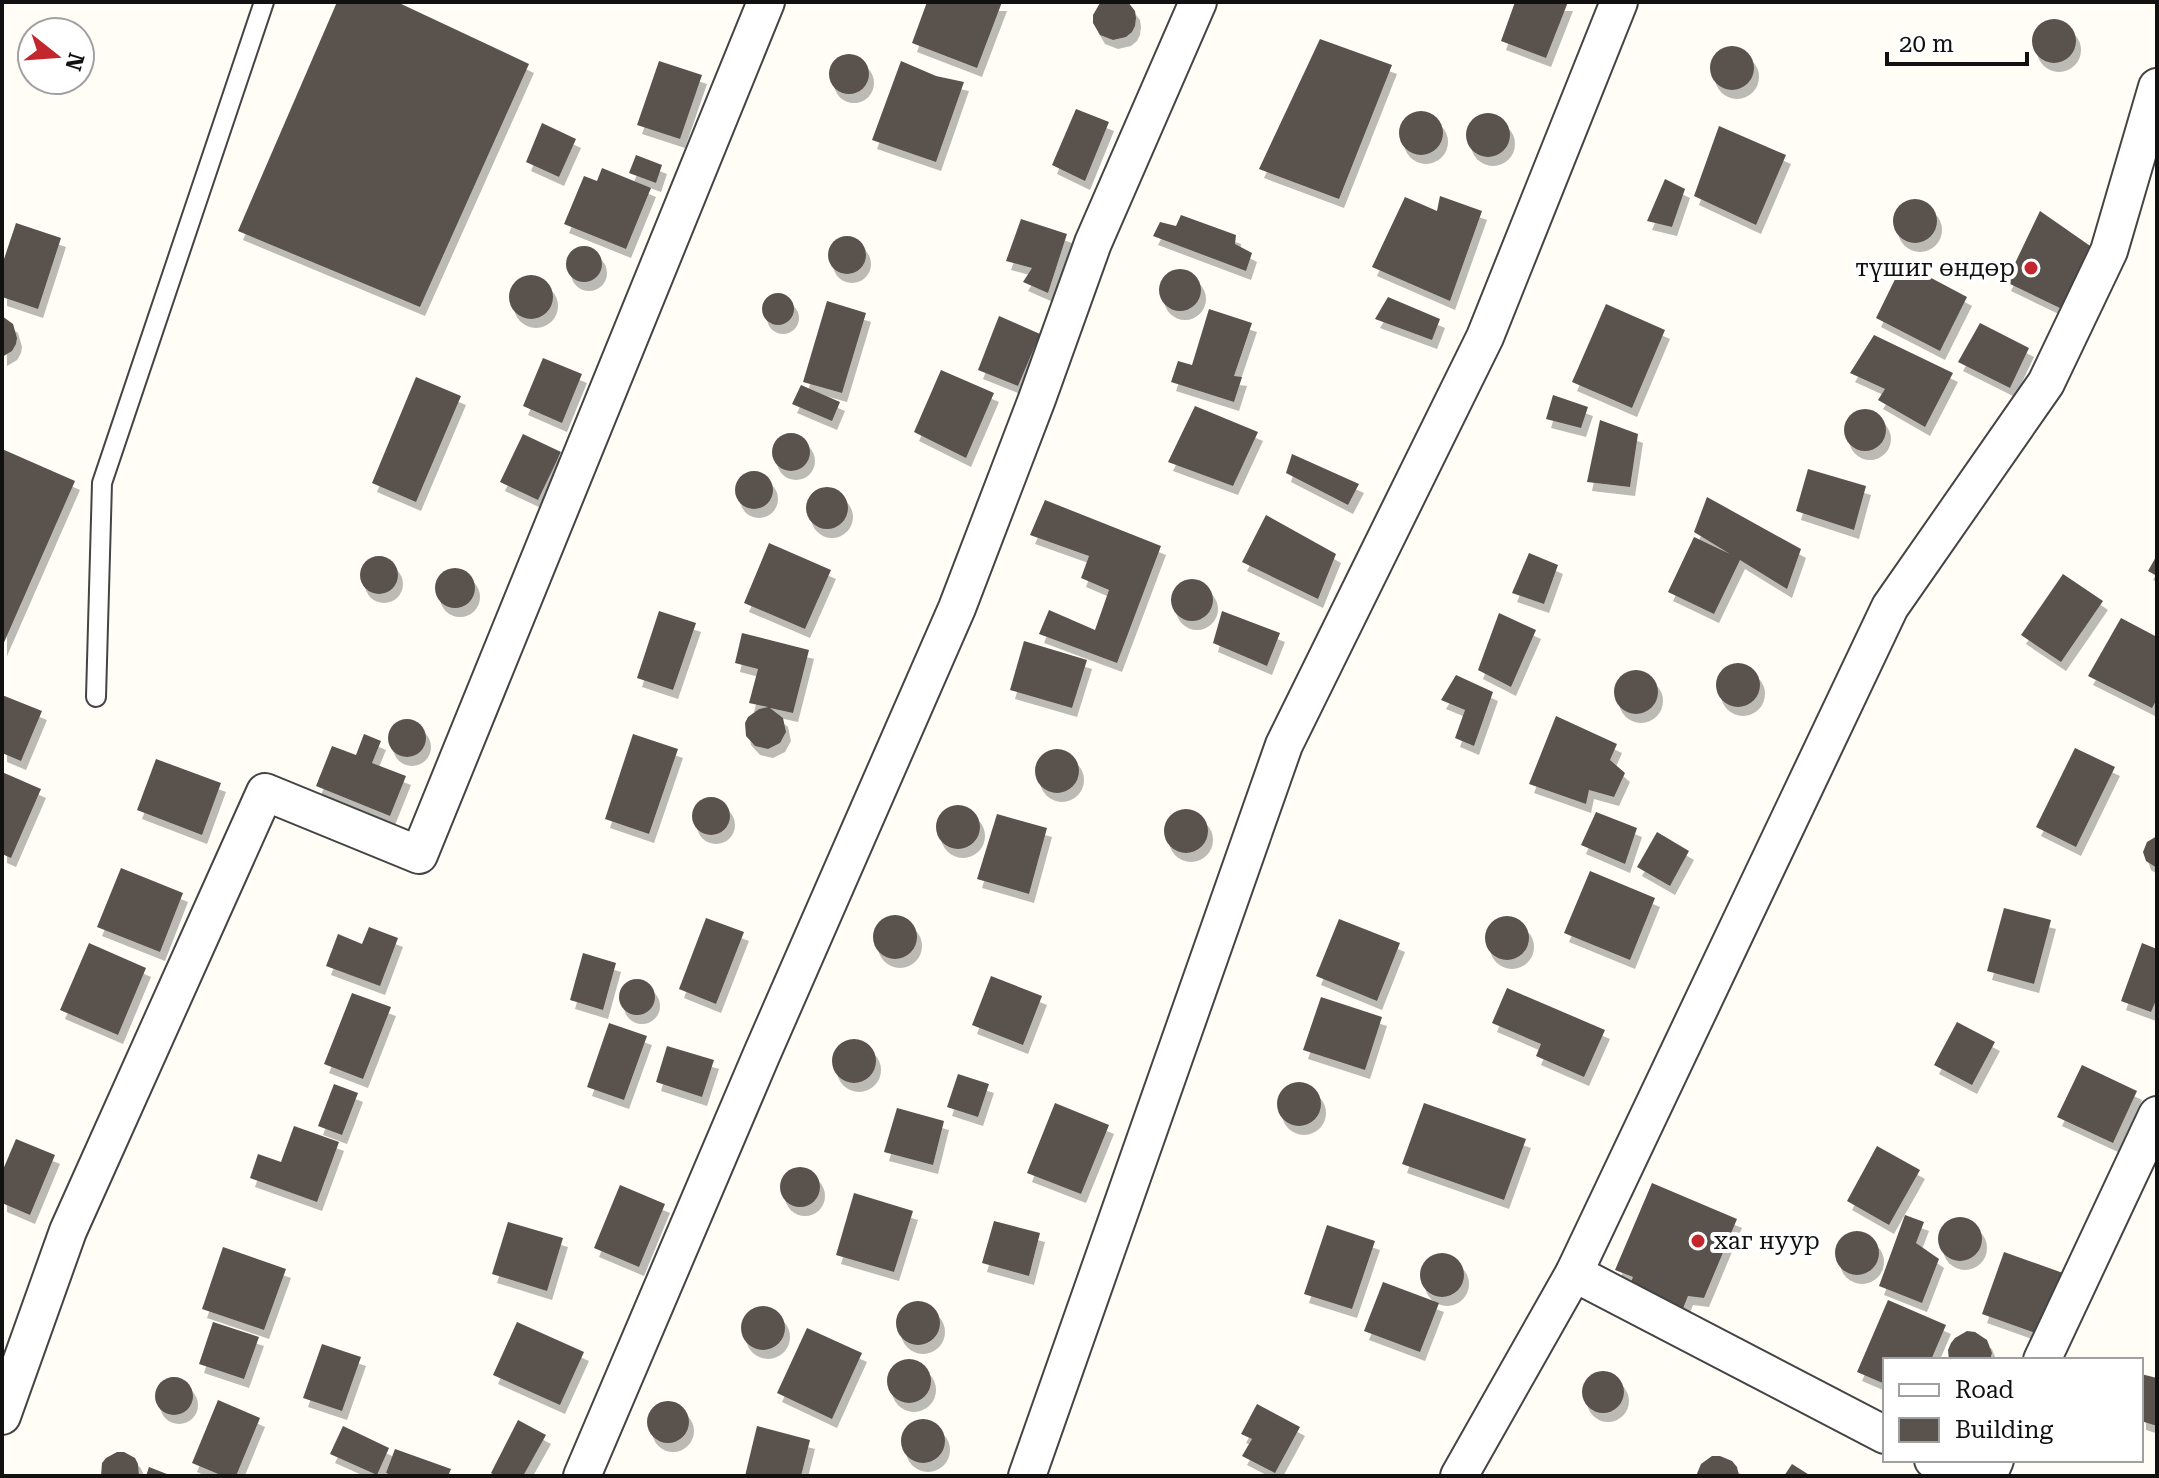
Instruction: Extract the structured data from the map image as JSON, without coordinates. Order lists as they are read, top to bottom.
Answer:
{
  "places": ["түшиг өндөр", "хаг нуур"],
  "legend": ["Road", "Building"],
  "scale_bar": "20 m",
  "north": "right"
}
